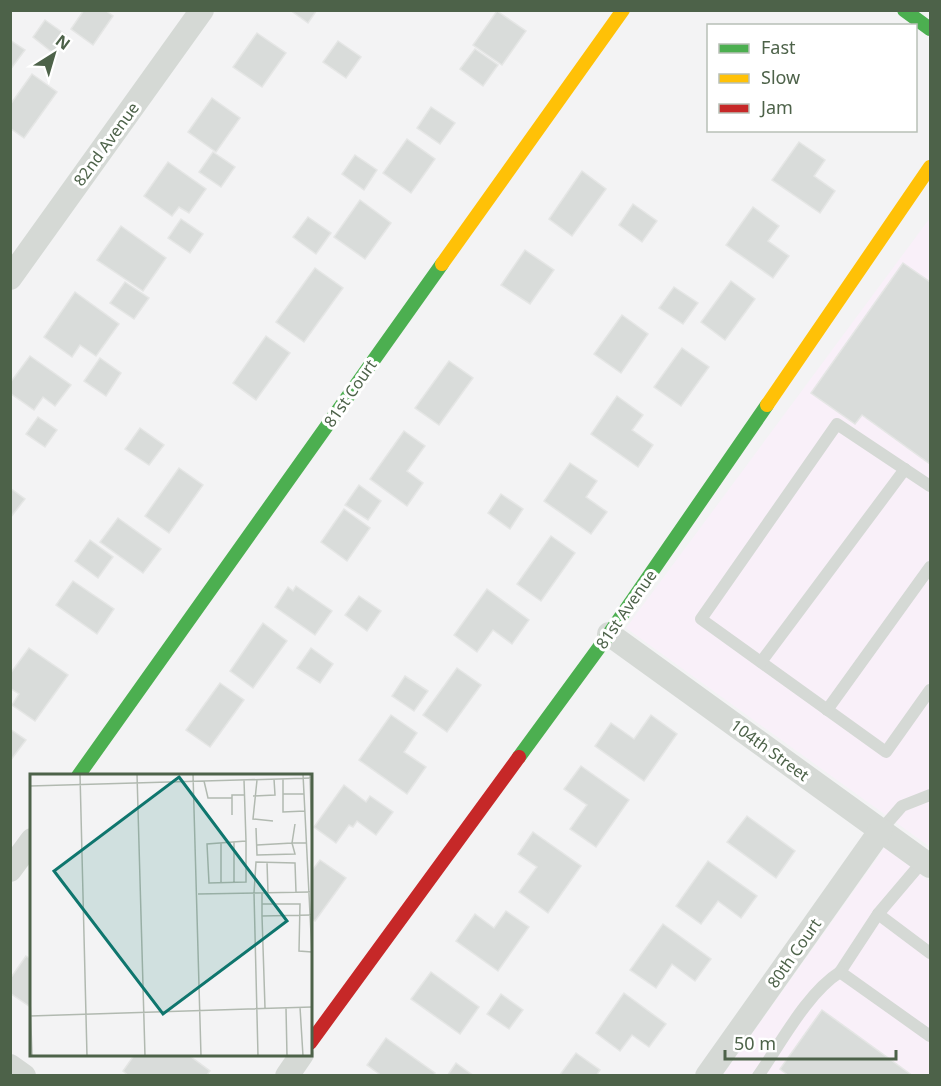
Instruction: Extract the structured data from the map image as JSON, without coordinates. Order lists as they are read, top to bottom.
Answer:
{
  "streets": {
    "street": [
      "82nd Avenue",
      "81st Court",
      "81st Avenue",
      "104th Street",
      "80th Court"
    ]
  },
  "crossings": [
    ["81st Avenue", "104th Street"],
    ["104th Street", "80th Court"]
  ],
  "legend": ["Fast", "Slow", "Jam"],
  "scale_bar": "50 m",
  "north": "top right"
}
